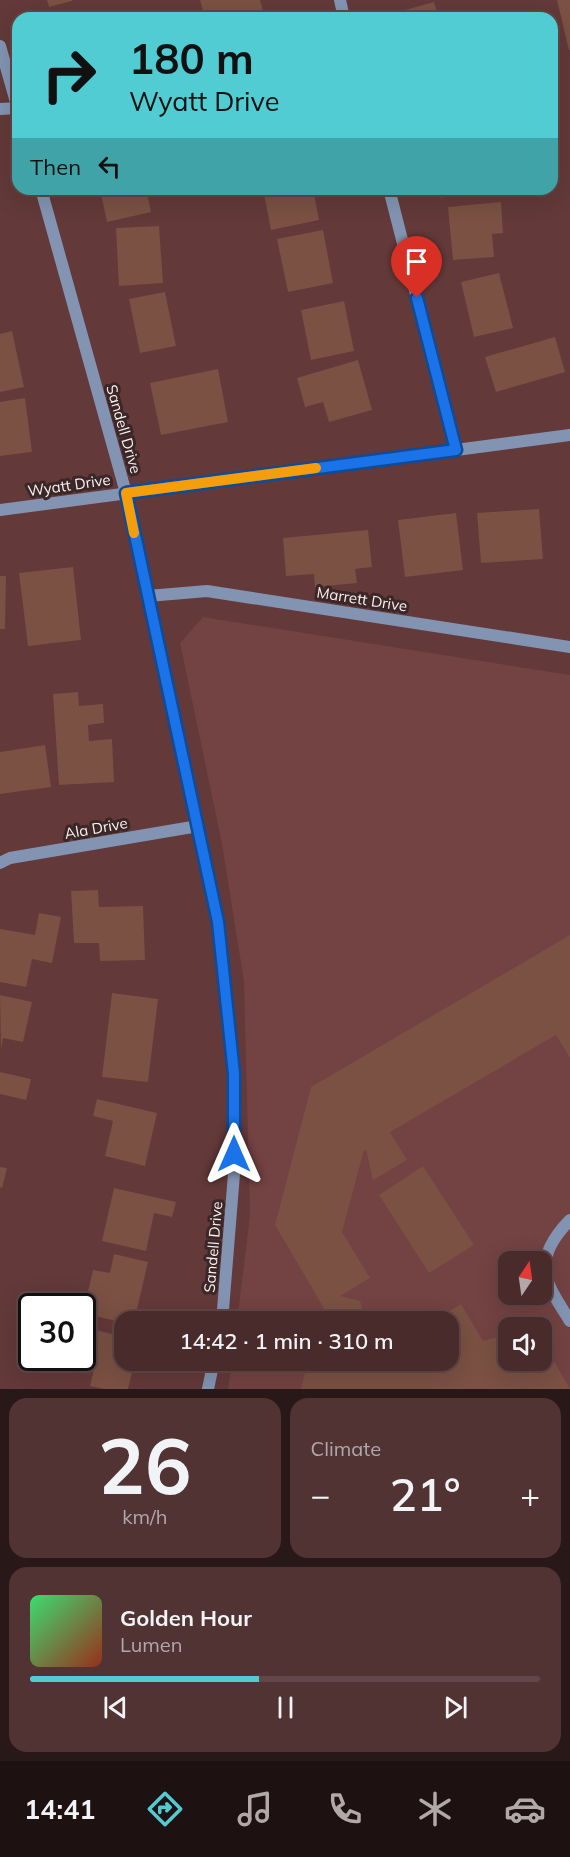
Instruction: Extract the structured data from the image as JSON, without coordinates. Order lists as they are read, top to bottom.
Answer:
{
  "streets": {
    "street": [
      "Sandell Drive",
      "Wyatt Drive",
      "Marrett Drive",
      "Ala Drive"
    ]
  },
  "crossings": [
    ["Sandell Drive", "Wyatt Drive"],
    ["Sandell Drive", "Marrett Drive"],
    ["Sandell Drive", "Ala Drive"]
  ],
  "north": "top",
  "page": {
    "turn": ["180 m", "Wyatt Drive"],
    "then": "Then",
    "limit": "30",
    "trip": "14:42 · 1 min · 310 m",
    "tile": [
      ["26", "km/h"],
      "Climate"
    ],
    "heat": ["−", "21°", "+"],
    "song": ["Golden Hour", "Lumen"],
    "tabs": "14:41"
  }
}
